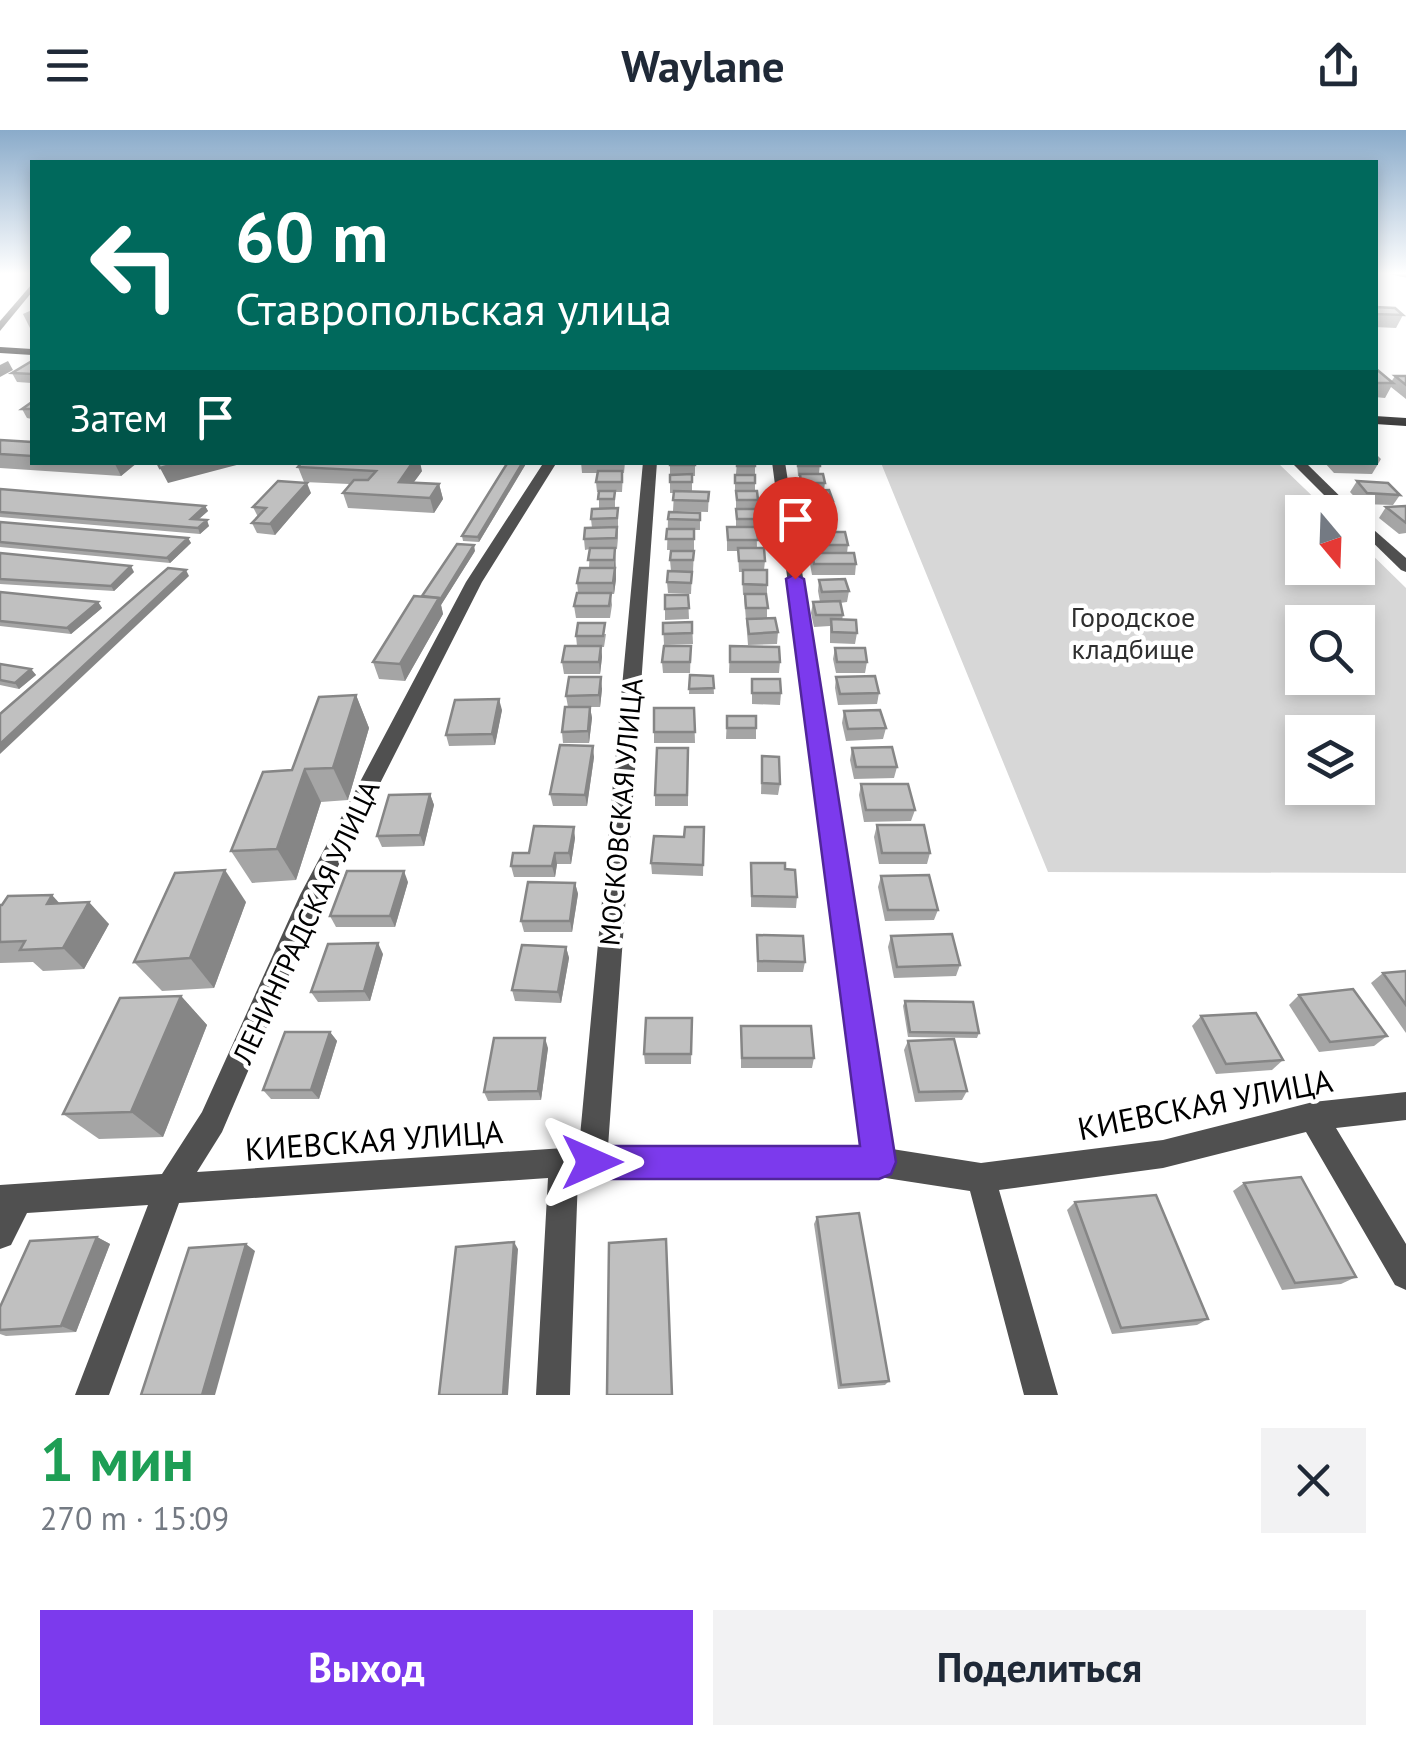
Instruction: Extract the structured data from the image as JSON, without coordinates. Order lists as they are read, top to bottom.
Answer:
{
  "streets": {
    "street": ["МОСКОВСКАЯ УЛИЦА", "ЛЕНИНГРАДСКАЯ УЛИЦА", "КИЕВСКАЯ УЛИЦА"]
  },
  "crossings": [
    ["МОСКОВСКАЯ УЛИЦА", "КИЕВСКАЯ УЛИЦА"],
    ["ЛЕНИНГРАДСКАЯ УЛИЦА", "КИЕВСКАЯ УЛИЦА"]
  ],
  "parks": ["Городское кладбище"],
  "north": "bottom",
  "page": {
    "header": "Waylane",
    "turn": ["60 m", "Ставропольская улица"],
    "then": "Затем",
    "heading": ["1 мин", "270 m · 15:09"],
    "buttons": ["Выход", "Поделиться"]
  }
}
